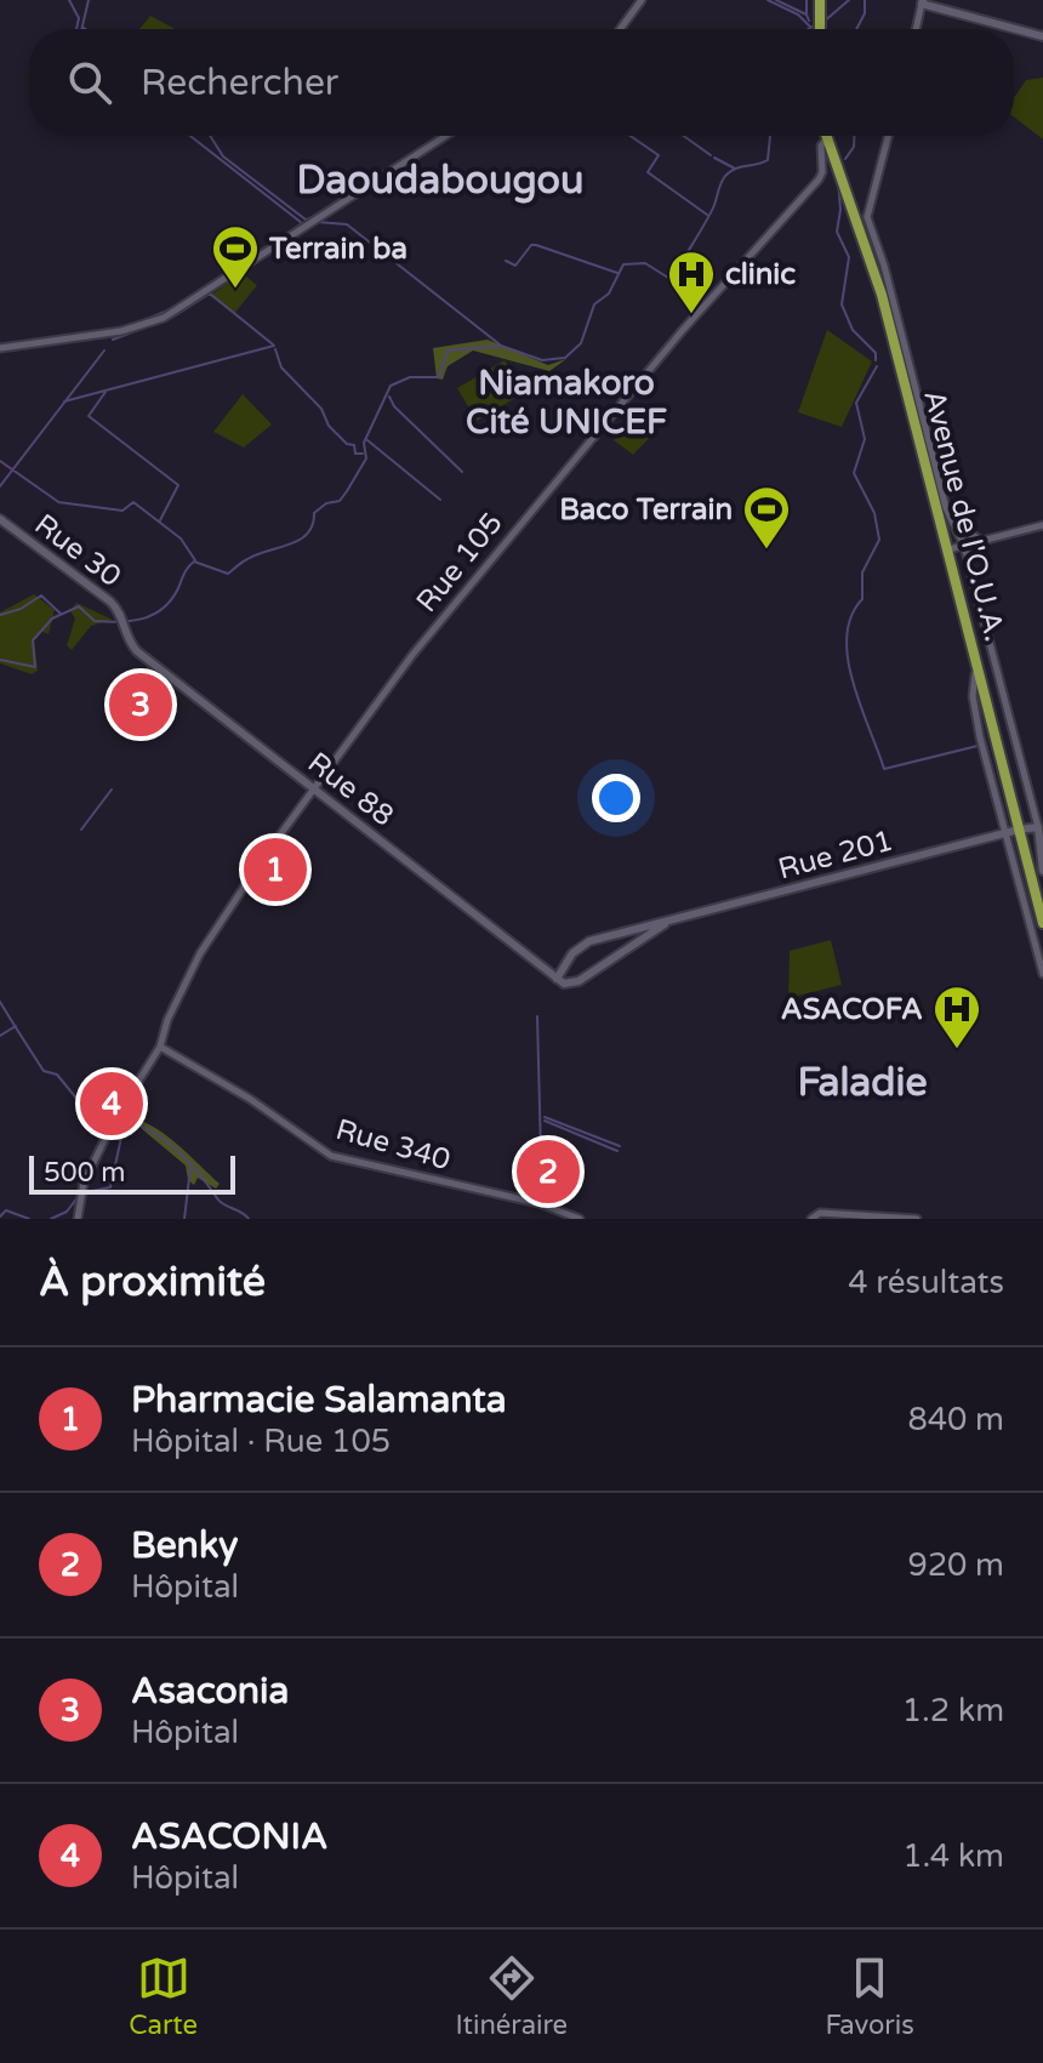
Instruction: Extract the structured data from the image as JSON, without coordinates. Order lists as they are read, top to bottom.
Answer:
{
  "streets": {
    "highway": ["Avenue de l'O.U.A."],
    "main road": ["Rue 30", "Rue 88", "Rue 201"],
    "street": ["Rue 105", "Rue 340"]
  },
  "crossings": [
    ["Avenue de l'O.U.A.", "Rue 105"],
    ["Avenue de l'O.U.A.", "Rue 201"],
    ["Rue 30", "Rue 88"],
    ["Rue 105", "Rue 88"],
    ["Rue 105", "Rue 340"],
    ["Rue 88", "Rue 201"]
  ],
  "districts": ["Daoudabougou", "Niamakoro Cité UNICEF", "Faladie"],
  "places": {
    "sports": ["Terrain ba", "Baco Terrain"],
    "hospital": ["clinic", "ASACOFA"]
  },
  "scale_bar": "500 m",
  "page": {
    "search": "Rechercher",
    "pins": [
      "3",
      "1",
      "4",
      "2"
    ],
    "scale": "500 m",
    "heading": ["À proximité", "4 résultats"],
    "list": [
      {
        "mark": "1",
        "name": "Pharmacie Salamanta",
        "note": "Hôpital · Rue 105",
        "value": "840 m"
      },
      {
        "mark": "2",
        "name": "Benky",
        "note": "Hôpital",
        "value": "920 m"
      },
      {
        "mark": "3",
        "name": "Asaconia",
        "note": "Hôpital",
        "value": "1.2 km"
      },
      {
        "mark": "4",
        "name": "ASACONIA",
        "note": "Hôpital",
        "value": "1.4 km"
      }
    ],
    "nav": ["Carte", "Itinéraire", "Favoris"]
  }
}
